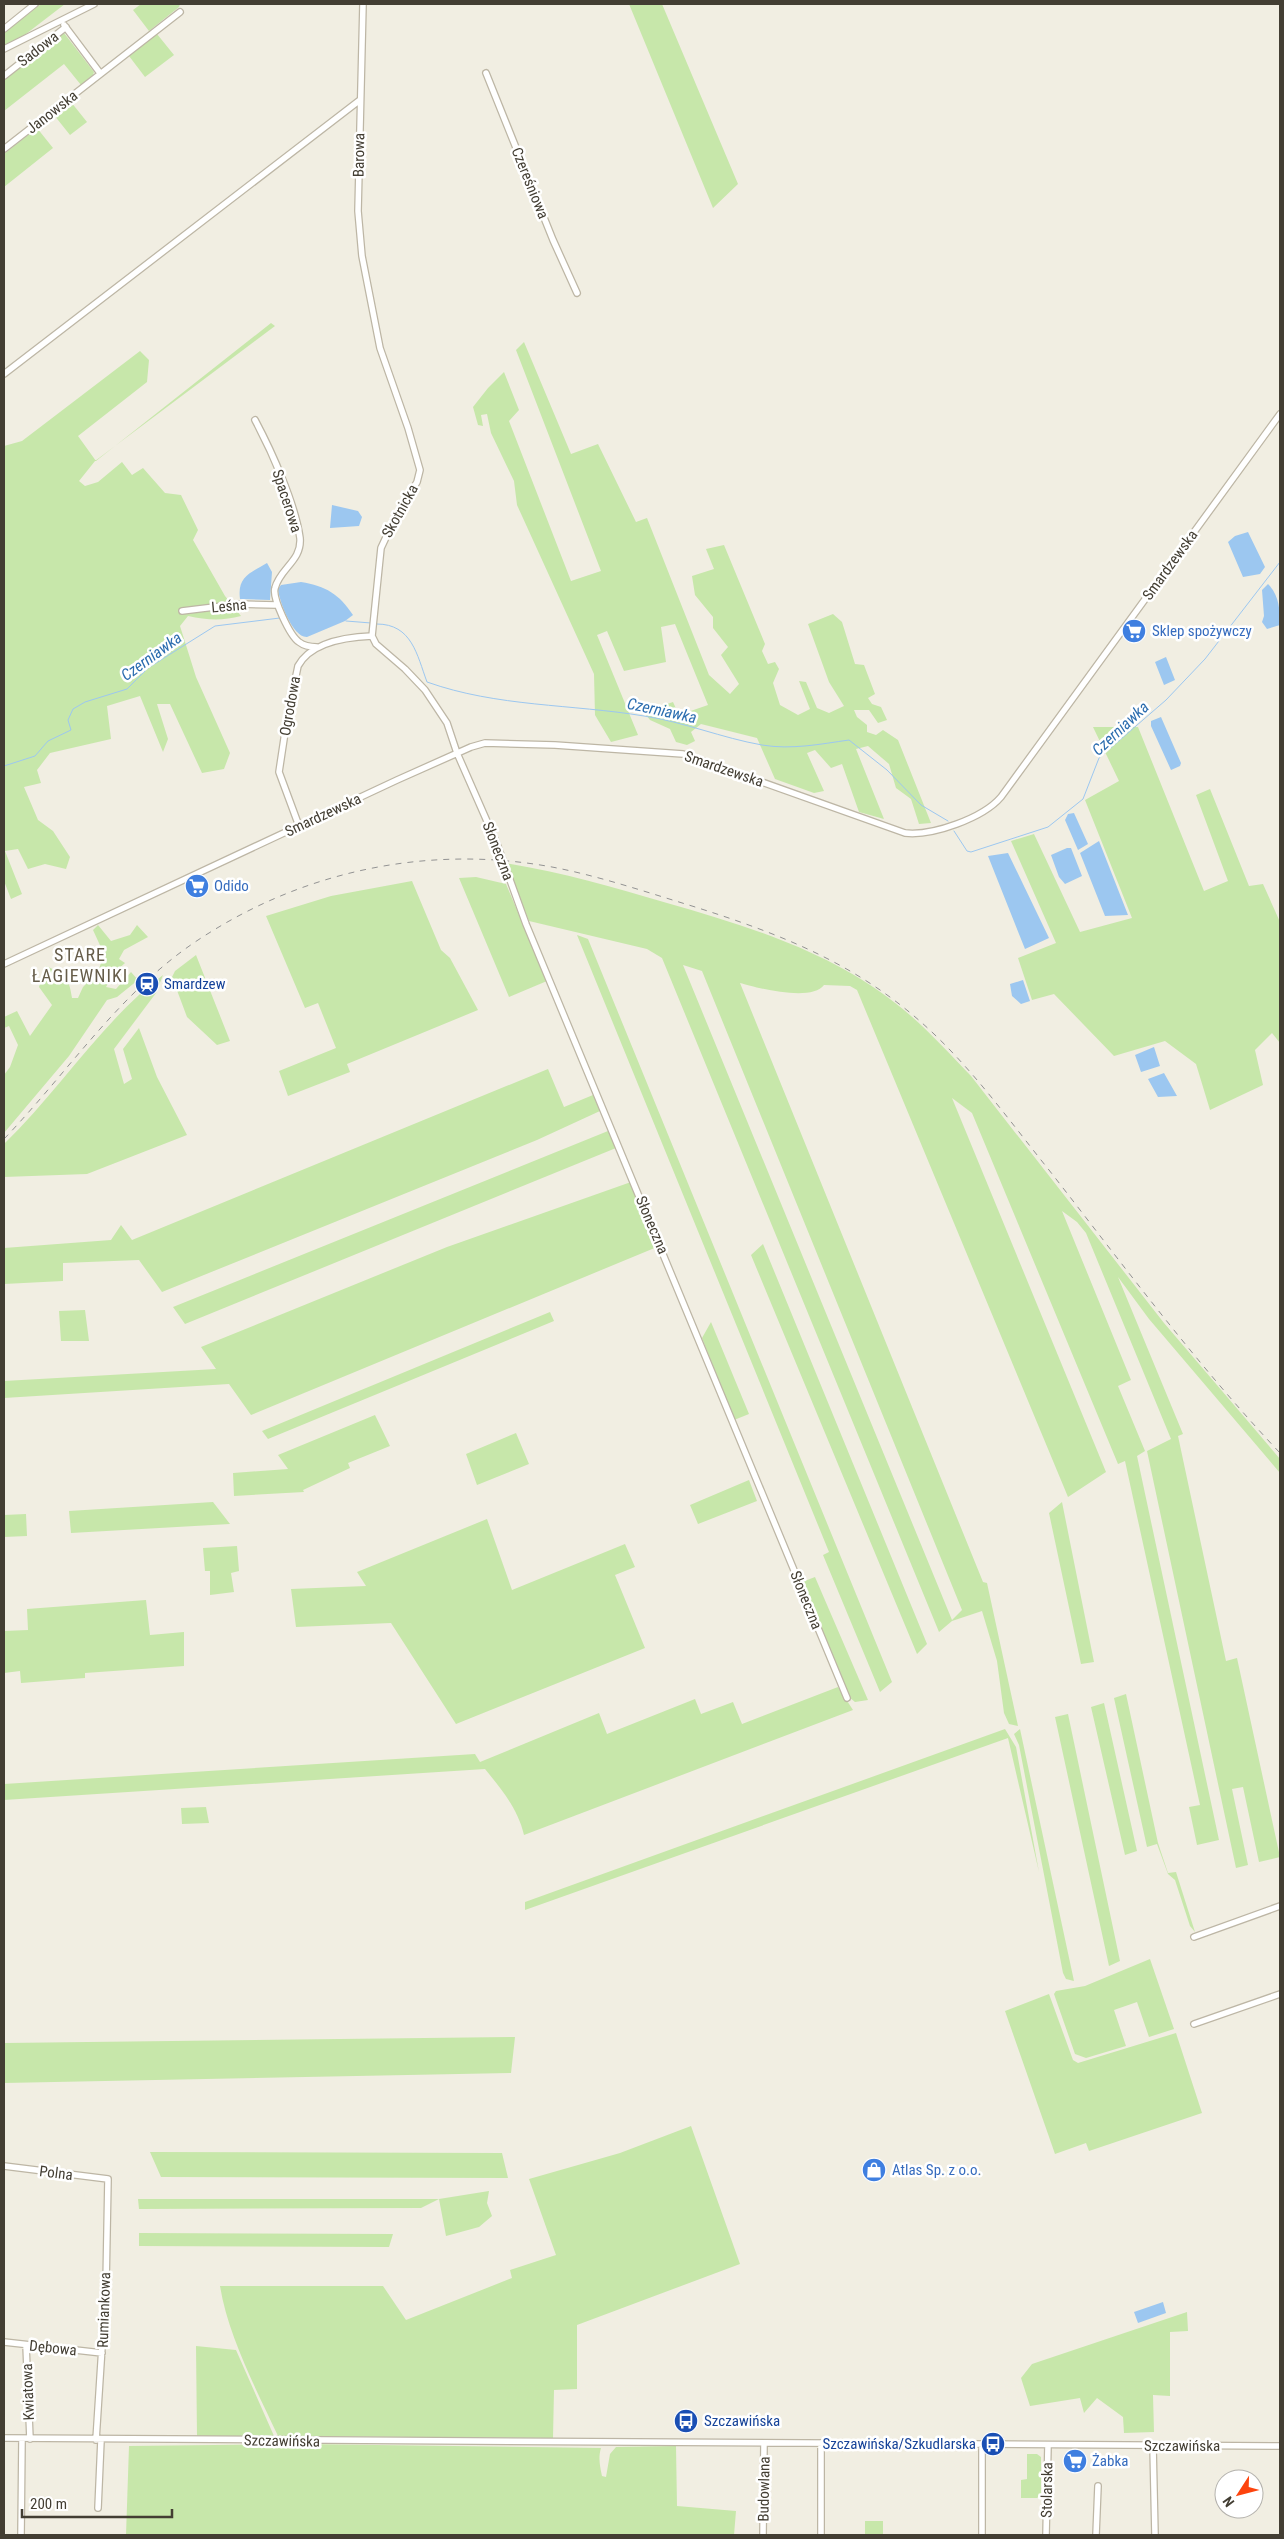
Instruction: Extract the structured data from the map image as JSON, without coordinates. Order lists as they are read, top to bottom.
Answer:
{
  "streets": {
    "street": [
      "Sadowa",
      "Janowska",
      "Barowa",
      "Czereśniowa",
      "Spacerowa",
      "Skotnicka",
      "Smardzewska",
      "Leśna",
      "Ogrodowa",
      "Słoneczna",
      "Polna",
      "Rumiankowa",
      "Dębowa",
      "Kwiatowa",
      "Szczawińska",
      "Budowlana",
      "Stolarska"
    ]
  },
  "crossings": [
    ["Barowa", "Skotnicka"],
    ["Spacerowa", "Leśna"],
    ["Skotnicka", "Ogrodowa"],
    ["Smardzewska", "Ogrodowa"],
    ["Smardzewska", "Słoneczna"],
    ["Polna", "Rumiankowa"],
    ["Rumiankowa", "Dębowa"],
    ["Rumiankowa", "Szczawińska"],
    ["Dębowa", "Kwiatowa"],
    ["Kwiatowa", "Szczawińska"],
    ["Szczawińska", "Budowlana"],
    ["Szczawińska", "Stolarska"]
  ],
  "districts": ["STARE ŁAGIEWNIKI"],
  "water": ["Czerniawka"],
  "places": {
    "supermarket": ["Sklep spożywczy", "Odido", "Żabka"],
    "station": ["Smardzew"],
    "shop": ["Atlas Sp. z o.o."],
    "bus stop": ["Szczawińska", "Szczawińska/Szkudlarska"]
  },
  "scale_bar": "200 m",
  "north": "bottom left"
}
